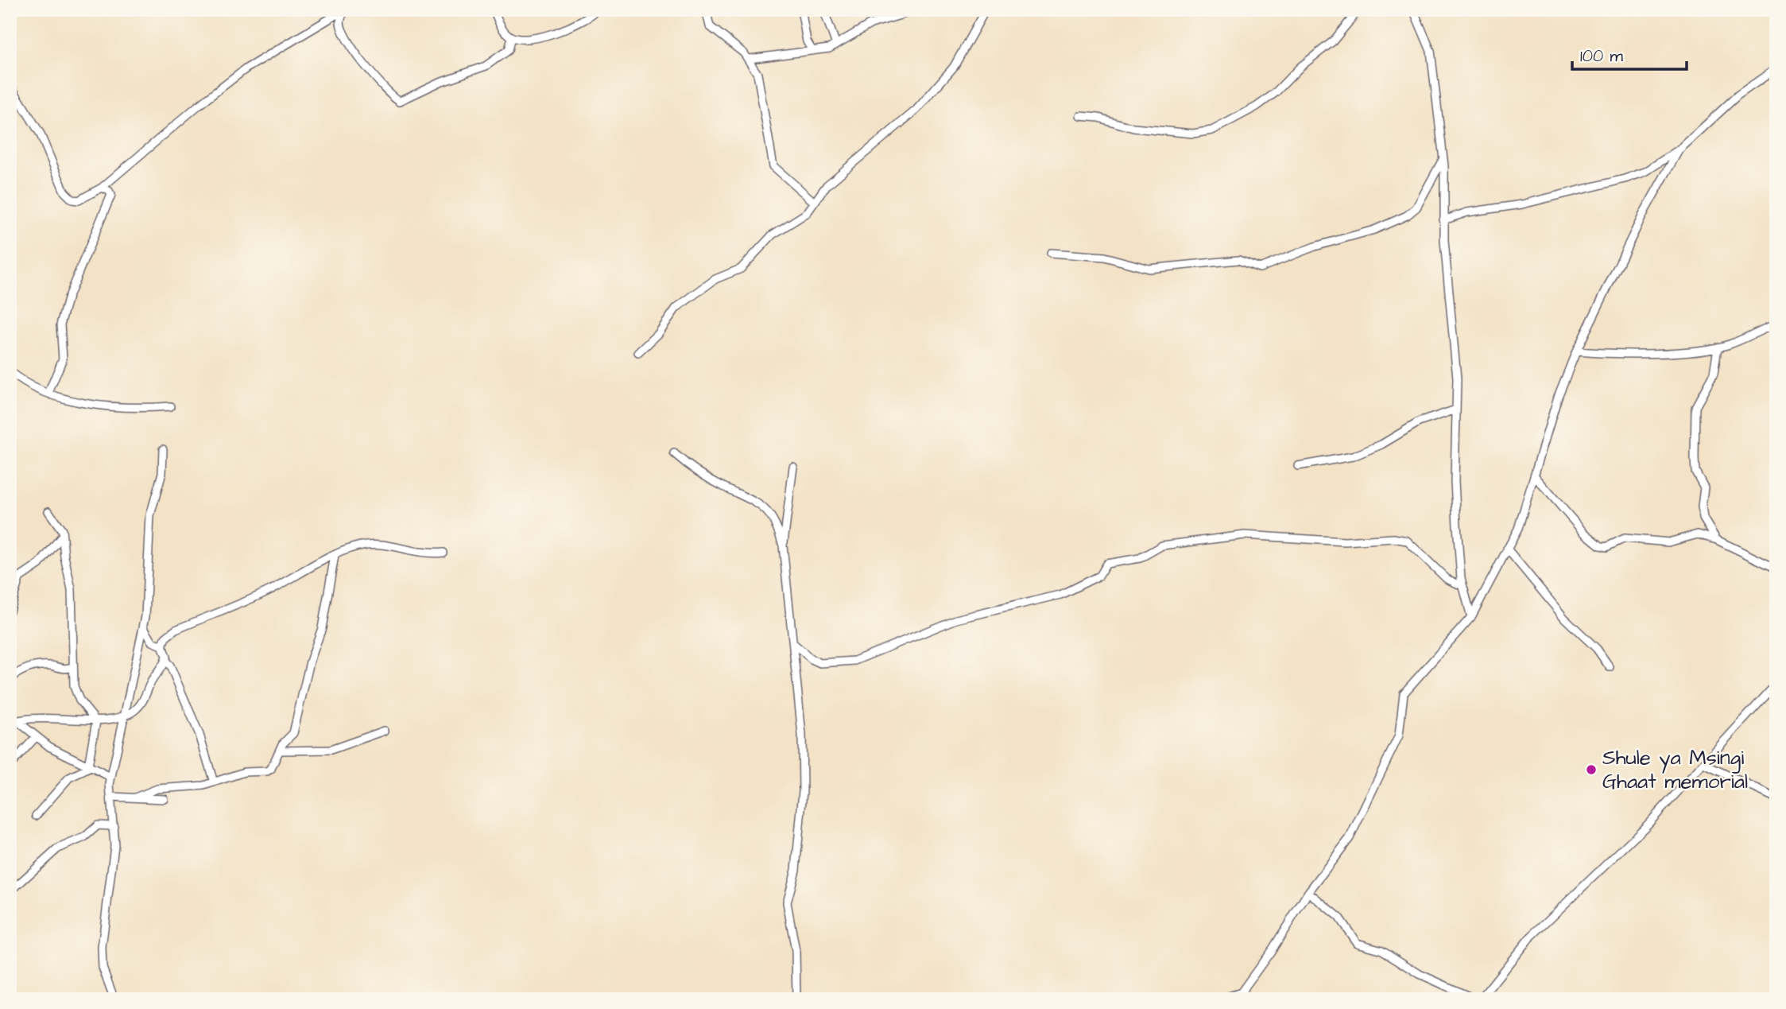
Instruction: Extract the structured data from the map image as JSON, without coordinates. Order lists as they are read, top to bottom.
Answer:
{
  "places": ["Shule ya Msingi Ghaat memorial"],
  "scale_bar": "100 m"
}
